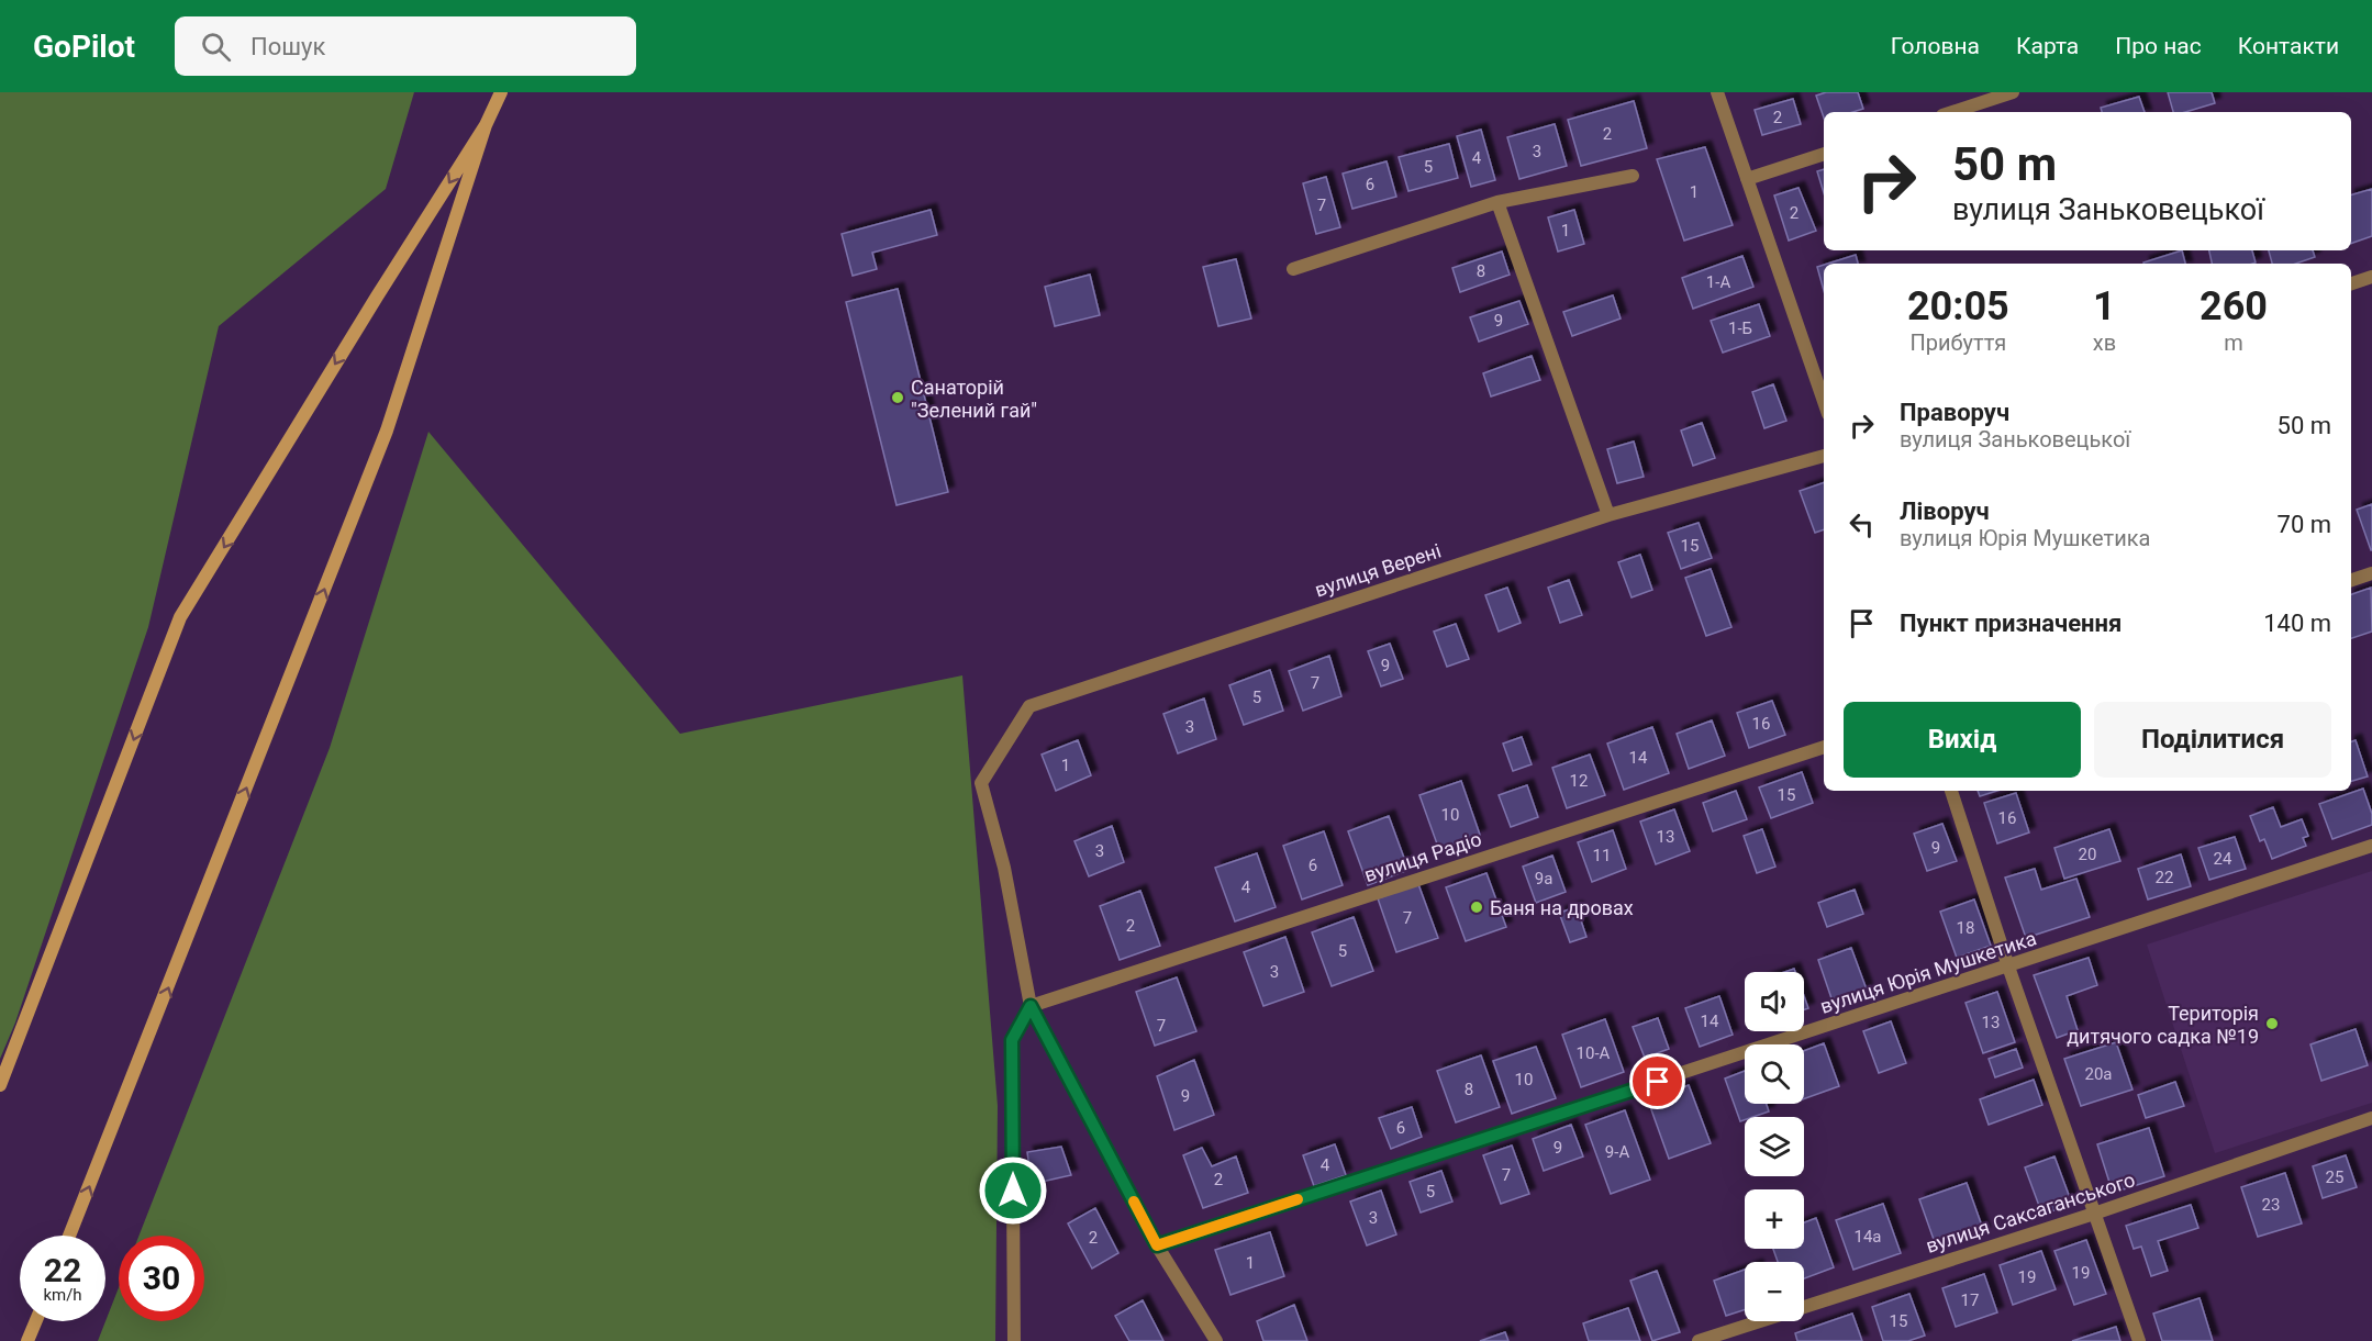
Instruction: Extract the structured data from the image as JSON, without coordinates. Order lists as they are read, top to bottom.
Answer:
{
  "streets": {
    "street": [
      "вулиця Верені",
      "вулиця Радіо",
      "вулиця Юрія Мушкетика",
      "вулиця Саксаганського"
    ]
  },
  "crossings": [
    ["вулиця Верені", "вулиця Радіо"]
  ],
  "places": ["Санаторій \"Зелений гай\"", "Баня на дровах", "Територія дитячого садка №19"],
  "house_numbers": [
    "2",
    "2",
    "3",
    "4",
    "5",
    "6",
    "1",
    "7",
    "2",
    "1",
    "8",
    "1-А",
    "9",
    "1-Б",
    "15",
    "9",
    "7",
    "5",
    "16",
    "3",
    "14",
    "1",
    "12",
    "15",
    "10",
    "16",
    "13",
    "9",
    "3",
    "20",
    "11",
    "24",
    "6",
    "22",
    "9а",
    "4",
    "7",
    "2",
    "18",
    "5",
    "3",
    "14",
    "13",
    "7",
    "10-А",
    "20а",
    "10",
    "8",
    "9",
    "6",
    "9",
    "9-А",
    "4",
    "7",
    "25",
    "2",
    "5",
    "23",
    "3",
    "14а",
    "2",
    "1",
    "19",
    "19",
    "17",
    "15"
  ],
  "page": {
    "header": "GoPilot",
    "search": "Пошук",
    "nav": [
      "Головна",
      "Карта",
      "Про нас",
      "Контакти"
    ],
    "turn": ["50 m", "вулиця Заньковецької"],
    "eta": [
      "20:05",
      "Прибуття",
      "1",
      "хв",
      "260",
      "m"
    ],
    "list": [
      {
        "name": "Праворуч",
        "note": "вулиця Заньковецької",
        "value": "50 m"
      },
      {
        "name": "Ліворуч",
        "note": "вулиця Юрія Мушкетика",
        "value": "70 m"
      },
      {
        "name": "Пункт призначення",
        "value": "140 m"
      }
    ],
    "buttons": ["Вихід", "Поділитися"],
    "map_buttons": ["+", "−"],
    "speed": "22 km/h",
    "limit": "30"
  }
}
